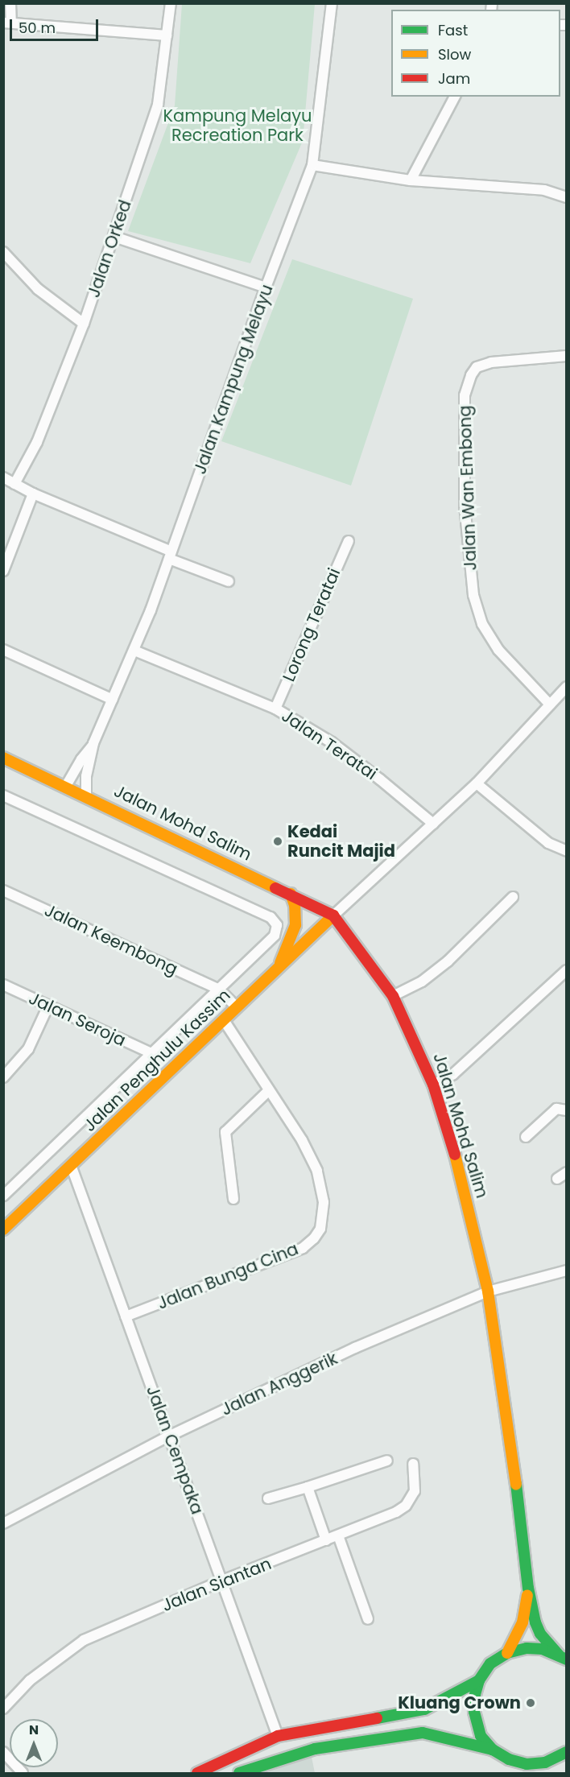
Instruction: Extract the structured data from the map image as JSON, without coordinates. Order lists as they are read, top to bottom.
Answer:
{
  "streets": {
    "main road": ["Jalan Mohd Salim", "Jalan Penghulu Kassim"],
    "street": [
      "Jalan Orked",
      "Jalan Kampung Melayu",
      "Jalan Wan Embong",
      "Lorong Teratai",
      "Jalan Teratai",
      "Jalan Keembong",
      "Jalan Seroja",
      "Jalan Bunga Cina",
      "Jalan Anggerik",
      "Jalan Cempaka",
      "Jalan Siantan"
    ]
  },
  "crossings": [
    ["Jalan Kampung Melayu", "Jalan Teratai"],
    ["Jalan Kampung Melayu", "Jalan Mohd Salim"],
    ["Lorong Teratai", "Jalan Teratai"],
    ["Jalan Mohd Salim", "Jalan Penghulu Kassim"],
    ["Jalan Mohd Salim", "Jalan Anggerik"],
    ["Jalan Keembong", "Jalan Penghulu Kassim"],
    ["Jalan Seroja", "Jalan Penghulu Kassim"],
    ["Jalan Penghulu Kassim", "Jalan Bunga Cina"],
    ["Jalan Penghulu Kassim", "Jalan Cempaka"],
    ["Jalan Bunga Cina", "Jalan Cempaka"],
    ["Jalan Anggerik", "Jalan Cempaka"],
    ["Jalan Cempaka", "Jalan Siantan"]
  ],
  "parks": ["Kampung Melayu Recreation Park"],
  "places": ["Kedai Runcit Majid", "Kluang Crown"],
  "legend": ["Fast", "Slow", "Jam"],
  "scale_bar": "50 m",
  "north": "top"
}
